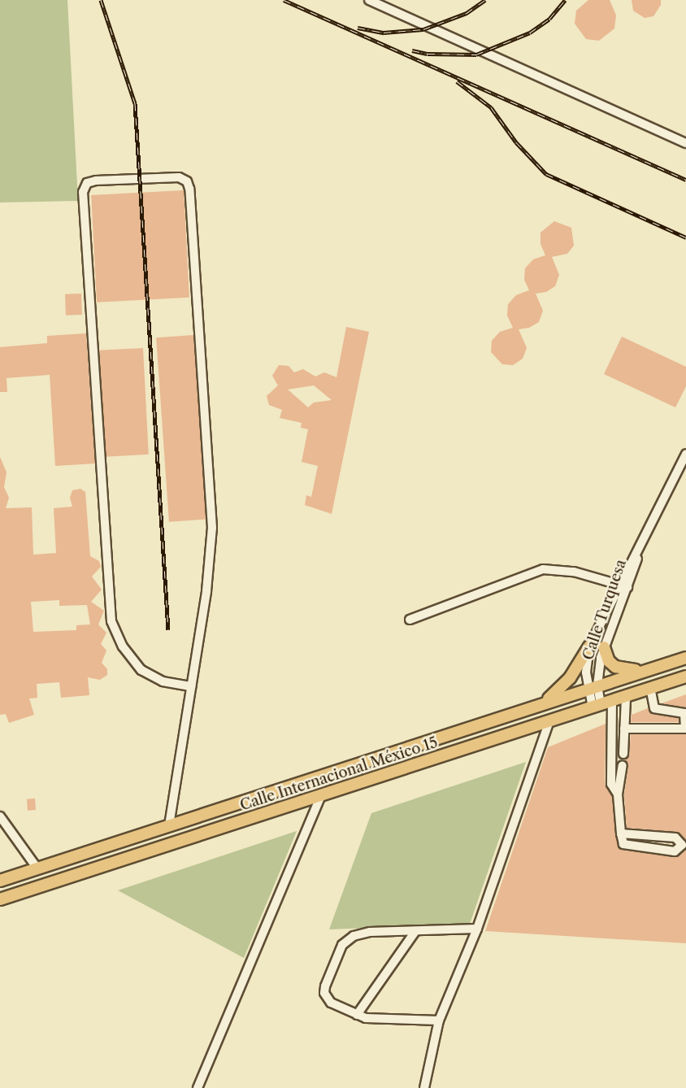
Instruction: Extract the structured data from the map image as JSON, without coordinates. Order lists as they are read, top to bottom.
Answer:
{
  "streets": {
    "main road": ["Calle Internacional México 15"],
    "street": ["Calle Turquesa"]
  },
  "crossings": [
    ["Calle Turquesa", "Calle Internacional México 15"]
  ]
}
